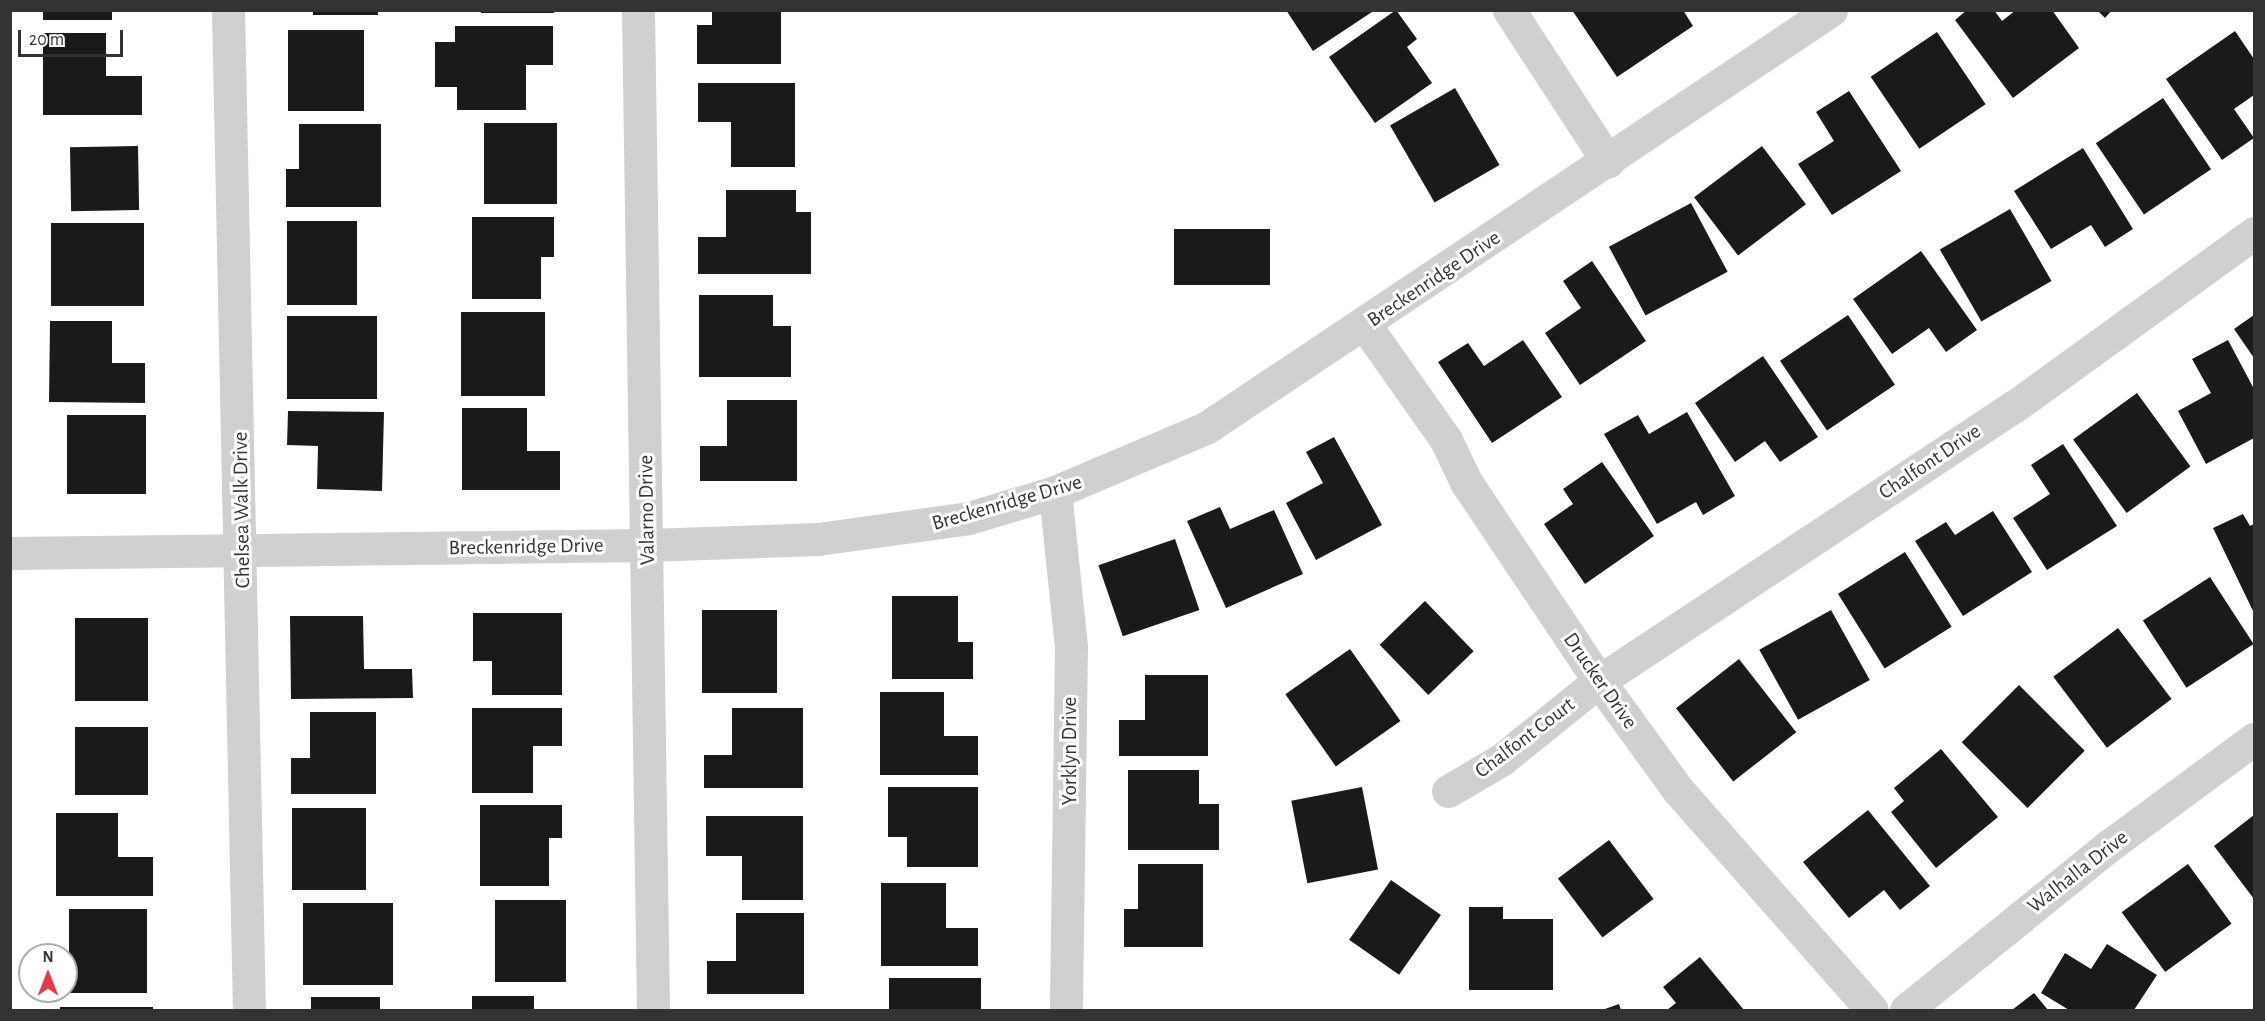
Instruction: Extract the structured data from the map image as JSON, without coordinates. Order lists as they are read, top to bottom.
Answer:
{
  "streets": {
    "street": [
      "Breckenridge Drive",
      "Chalfont Drive",
      "Chelsea Walk Drive",
      "Valarno Drive",
      "Drucker Drive",
      "Chalfont Court",
      "Yorklyn Drive",
      "Walhalla Drive"
    ]
  },
  "crossings": [
    ["Breckenridge Drive", "Chelsea Walk Drive"],
    ["Breckenridge Drive", "Valarno Drive"],
    ["Breckenridge Drive", "Drucker Drive"],
    ["Breckenridge Drive", "Yorklyn Drive"],
    ["Chalfont Drive", "Drucker Drive"],
    ["Chalfont Drive", "Chalfont Court"],
    ["Drucker Drive", "Chalfont Court"]
  ],
  "scale_bar": "20 m",
  "north": "top"
}
